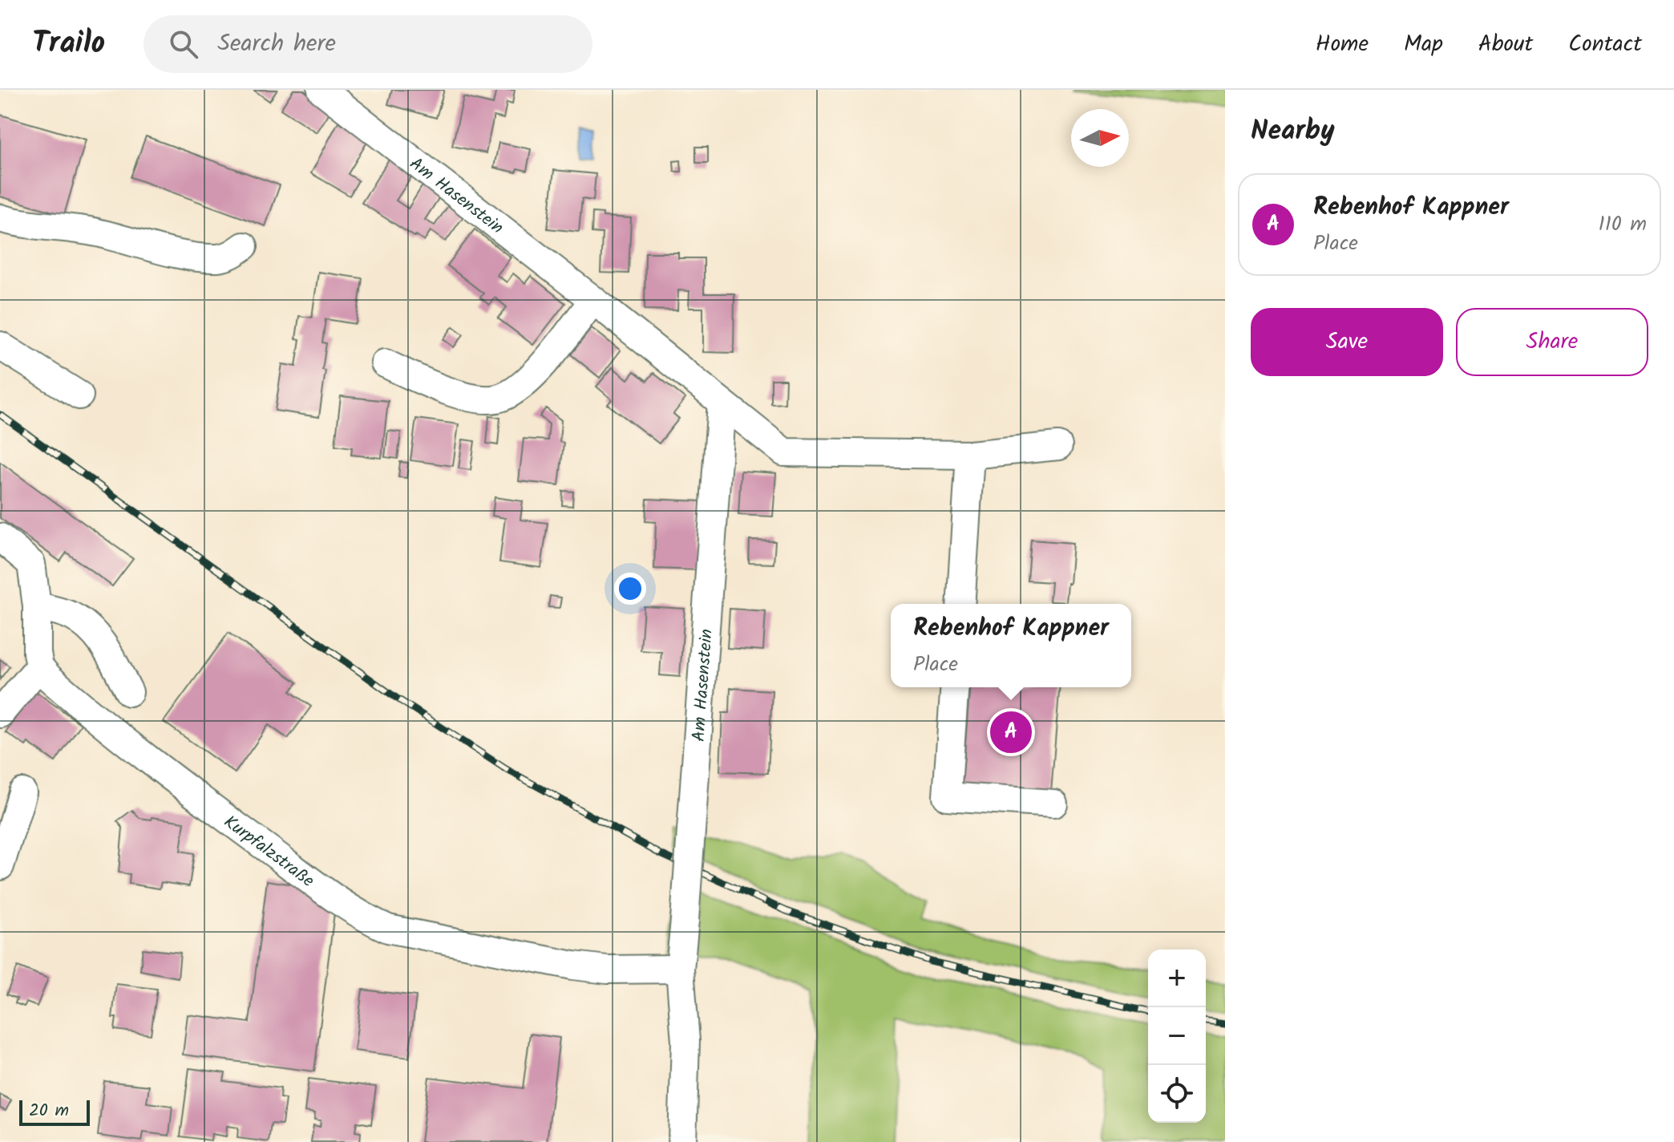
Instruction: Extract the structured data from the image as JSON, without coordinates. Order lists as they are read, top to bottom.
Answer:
{
  "streets": {
    "street": ["Am Hasenstein", "Kurpfalzstraße"]
  },
  "crossings": [
    ["Am Hasenstein", "Kurpfalzstraße"]
  ],
  "scale_bar": "20 m",
  "north": "right",
  "page": {
    "header": "Trailo",
    "search": "Search here",
    "nav": [
      "Home",
      "Map",
      "About",
      "Contact"
    ],
    "heading": "Nearby",
    "list": [
      {
        "mark": "A",
        "name": "Rebenhof Kappner",
        "note": "Place",
        "value": "110 m"
      }
    ],
    "buttons": ["Save", "Share"],
    "popup": ["Rebenhof Kappner", "Place"],
    "pins": "A",
    "map_buttons": ["+", "−"],
    "scale": "20 m"
  }
}
